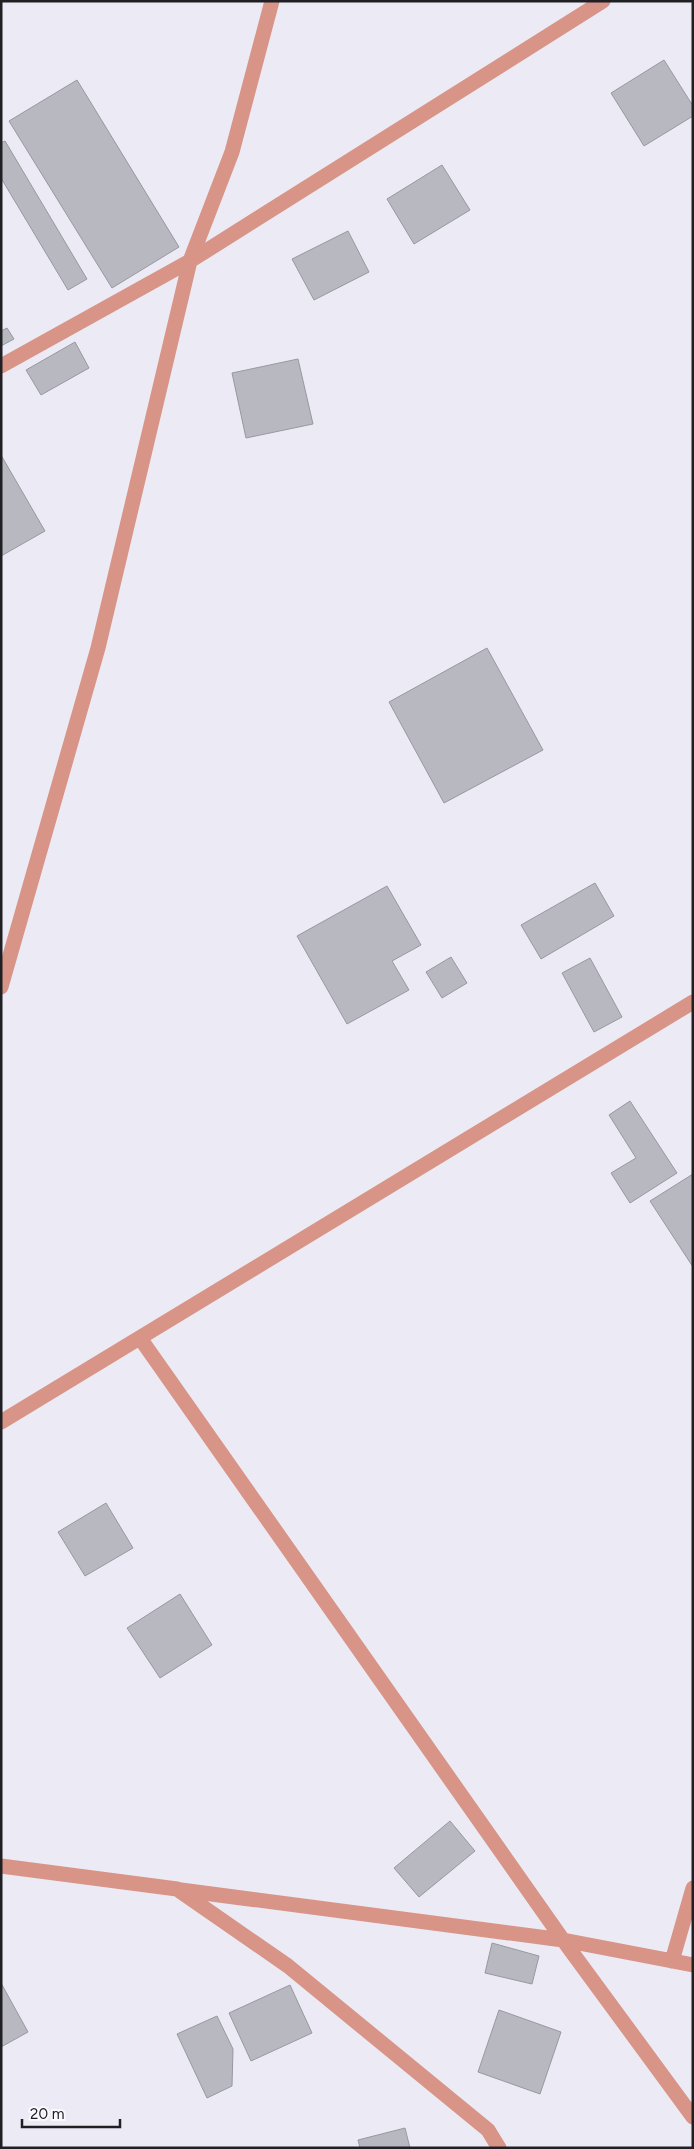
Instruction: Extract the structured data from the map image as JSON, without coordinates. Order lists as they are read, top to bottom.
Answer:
{
  "scale_bar": "20 m"
}
